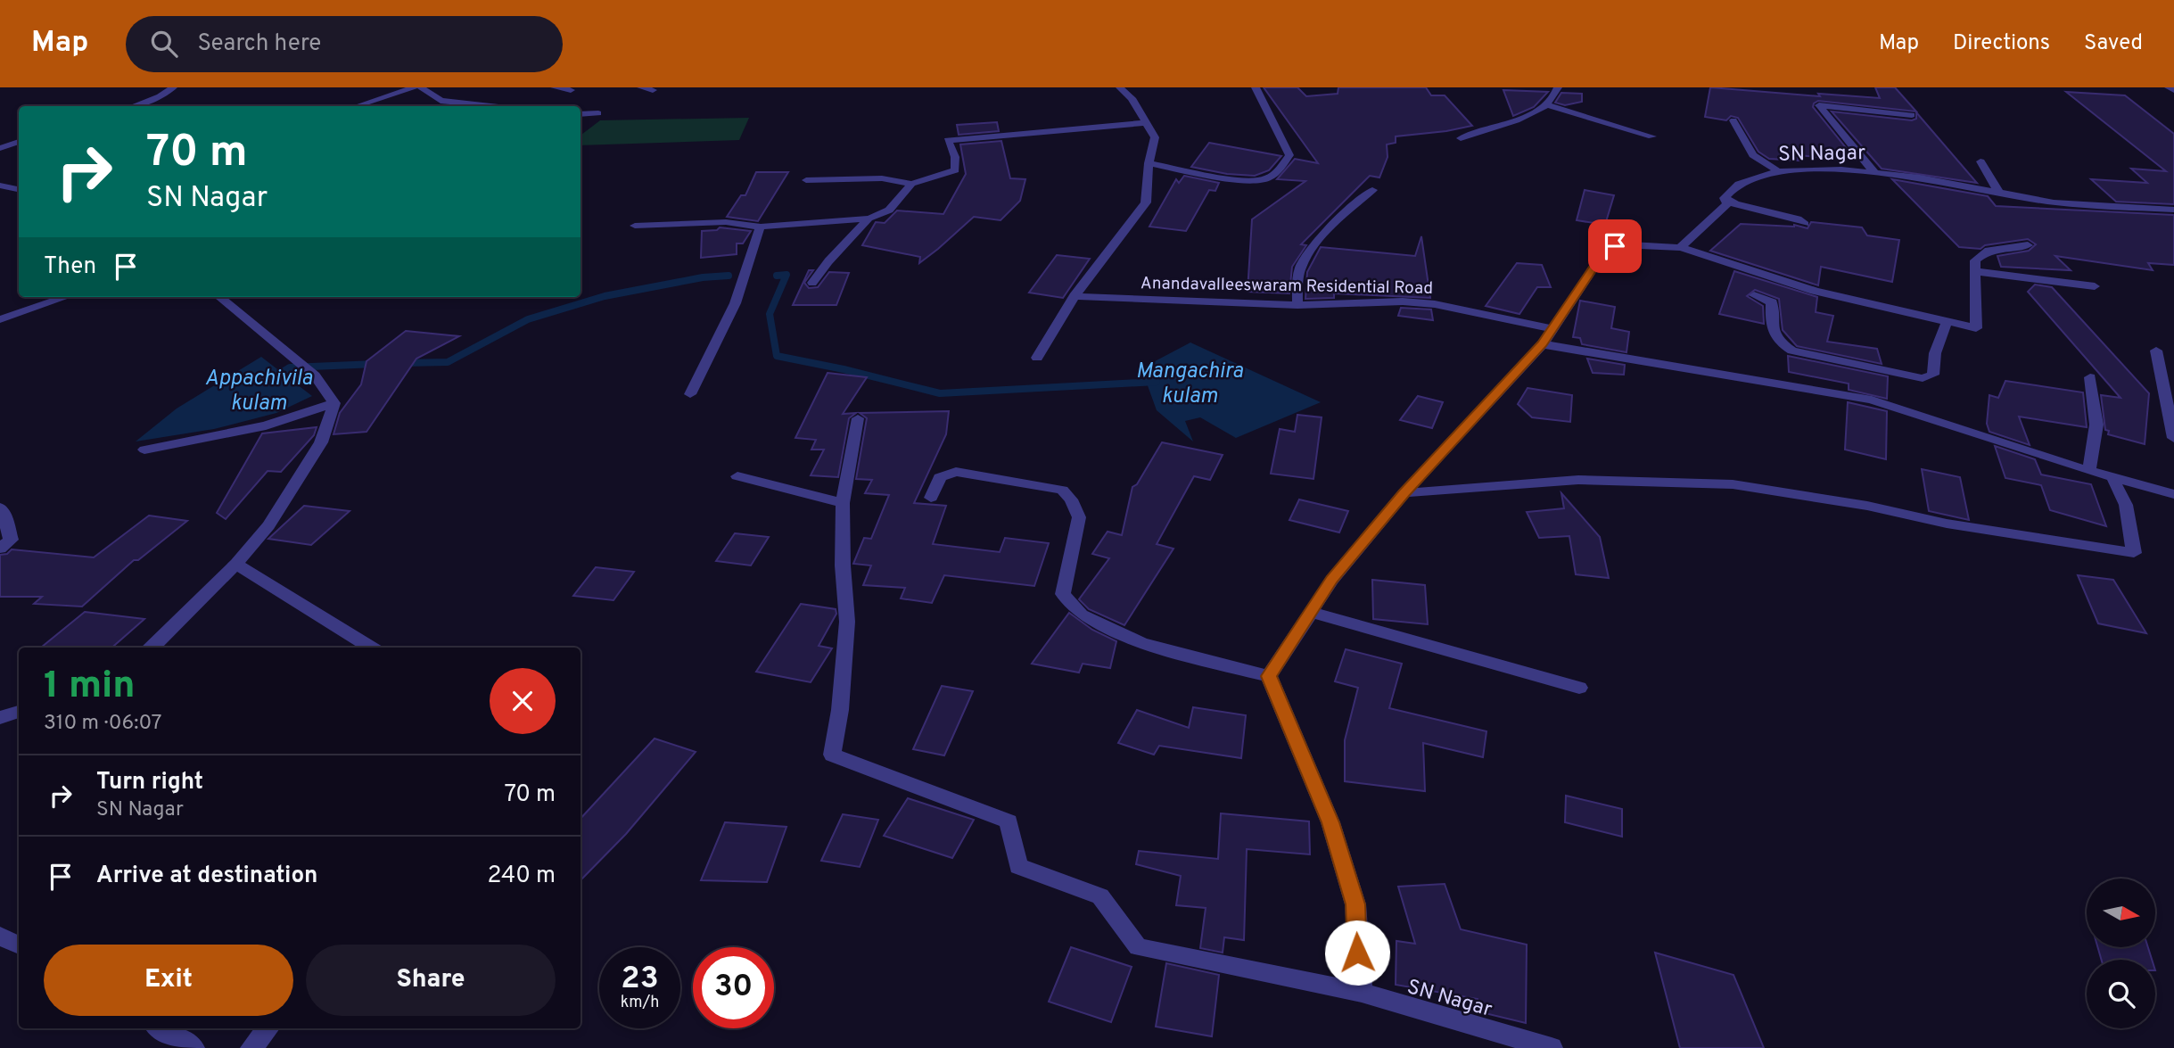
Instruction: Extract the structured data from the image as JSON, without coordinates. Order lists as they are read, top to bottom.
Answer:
{
  "streets": {
    "street": ["SN Nagar", "Anandavalleeswaram Residential Road"]
  },
  "water": ["Mangachira kulam", "Appachivila kulam"],
  "north": "right",
  "page": {
    "header": "Map",
    "search": "Search here",
    "nav": ["Map", "Directions", "Saved"],
    "turn": ["70 m", "SN Nagar"],
    "then": "Then",
    "heading": ["1 min", "310 m · 06:07"],
    "list": [
      {
        "name": "Turn right",
        "note": "SN Nagar",
        "value": "70 m"
      },
      {
        "name": "Arrive at destination",
        "value": "240 m"
      }
    ],
    "buttons": ["Exit", "Share"],
    "speed": "23 km/h",
    "limit": "30"
  }
}
